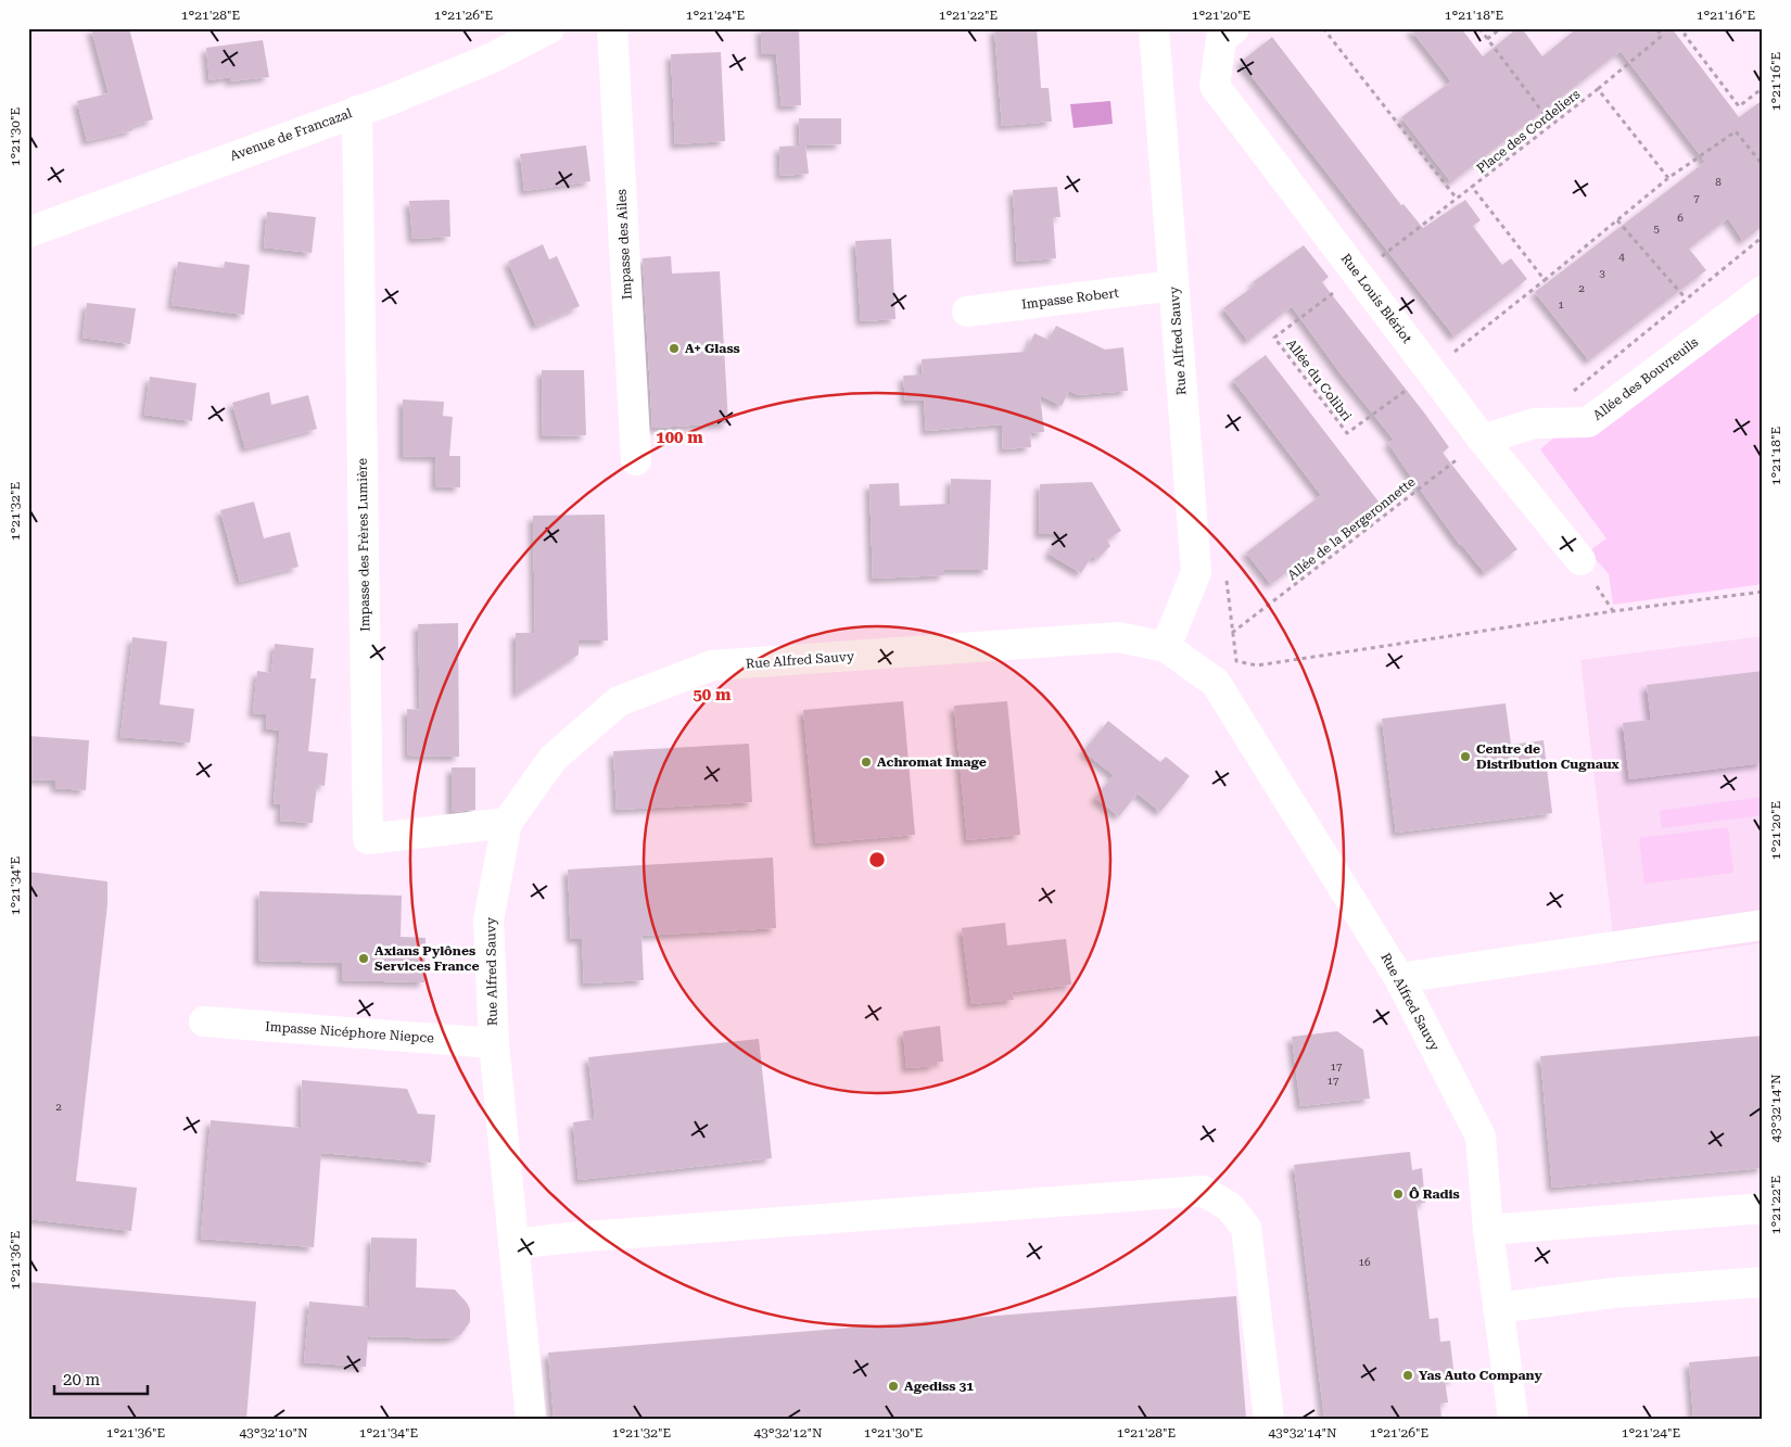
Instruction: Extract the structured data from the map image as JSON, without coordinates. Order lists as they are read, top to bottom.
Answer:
{
  "streets": {
    "street": [
      "Avenue de Francazal",
      "Impasse des Ailes",
      "Impasse Robert",
      "Rue Louis Blériot",
      "Rue Alfred Sauvy",
      "Allée des Bouvreuils",
      "Impasse des Frères Lumière",
      "Impasse Nicéphore Niepce"
    ],
    "path": ["Place des Cordeliers", "Allée du Colibri", "Allée de la Bergeronnette"]
  },
  "crossings": [
    ["Avenue de Francazal", "Impasse des Frères Lumière"],
    ["Impasse Robert", "Rue Alfred Sauvy"],
    ["Rue Louis Blériot", "Allée des Bouvreuils"],
    ["Rue Louis Blériot", "Allée du Colibri"],
    ["Rue Louis Blériot", "Allée de la Bergeronnette"],
    ["Rue Alfred Sauvy", "Impasse des Frères Lumière"],
    ["Rue Alfred Sauvy", "Impasse Nicéphore Niepce"],
    ["Allée des Bouvreuils", "Allée de la Bergeronnette"]
  ],
  "places": [
    "A+ Glass",
    "Centre de Distribution Cugnaux",
    "Achromat Image",
    "Axians Pylônes Services France",
    "Ô Radis",
    "Yas Auto Company",
    "Agediss 31"
  ],
  "house_numbers": [
    "8",
    "7",
    "6",
    "5",
    "4",
    "3",
    "2",
    "1",
    "17",
    "17",
    "2",
    "16"
  ],
  "scale_bar": "20 m",
  "coordinates": [
    "1°21'28\"E",
    "1°21'26\"E",
    "1°21'24\"E",
    "1°21'22\"E",
    "1°21'20\"E",
    "1°21'18\"E",
    "1°21'16\"E",
    "1°21'30\"E",
    "1°21'32\"E",
    "1°21'34\"E",
    "43°32'14\"N",
    "1°21'36\"E",
    "43°32'10\"N",
    "43°32'12\"N"
  ],
  "rings": ["100 m", "50 m"]
}
